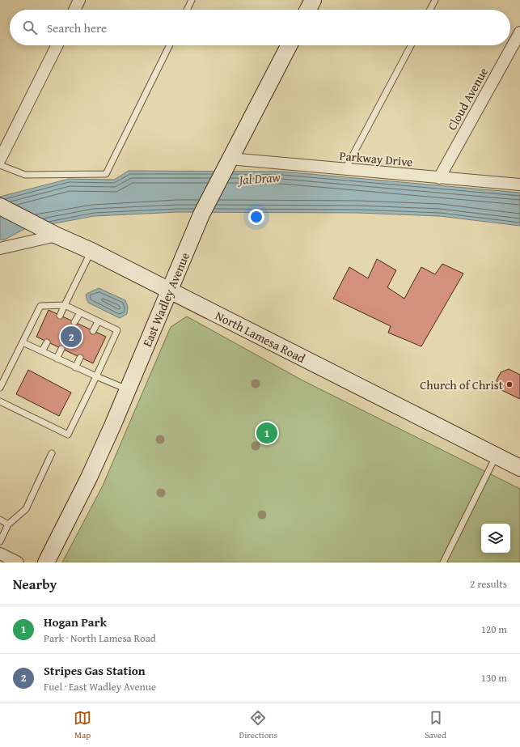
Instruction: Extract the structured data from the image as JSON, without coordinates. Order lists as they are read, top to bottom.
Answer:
{
  "streets": {
    "main road": ["East Wadley Avenue", "North Lamesa Road"],
    "street": ["Cloud Avenue", "Parkway Drive"]
  },
  "crossings": [
    ["Cloud Avenue", "Parkway Drive"],
    ["Parkway Drive", "East Wadley Avenue"],
    ["East Wadley Avenue", "North Lamesa Road"]
  ],
  "water": ["Jal Draw"],
  "places": ["Church of Christ"],
  "page": {
    "search": "Search here",
    "pins": ["2", "1"],
    "heading": ["Nearby", "2 results"],
    "list": [
      {
        "mark": "1",
        "name": "Hogan Park",
        "note": "Park · North Lamesa Road",
        "value": "120 m"
      },
      {
        "mark": "2",
        "name": "Stripes Gas Station",
        "note": "Fuel · East Wadley Avenue",
        "value": "130 m"
      }
    ],
    "nav": ["Map", "Directions", "Saved"]
  }
}
